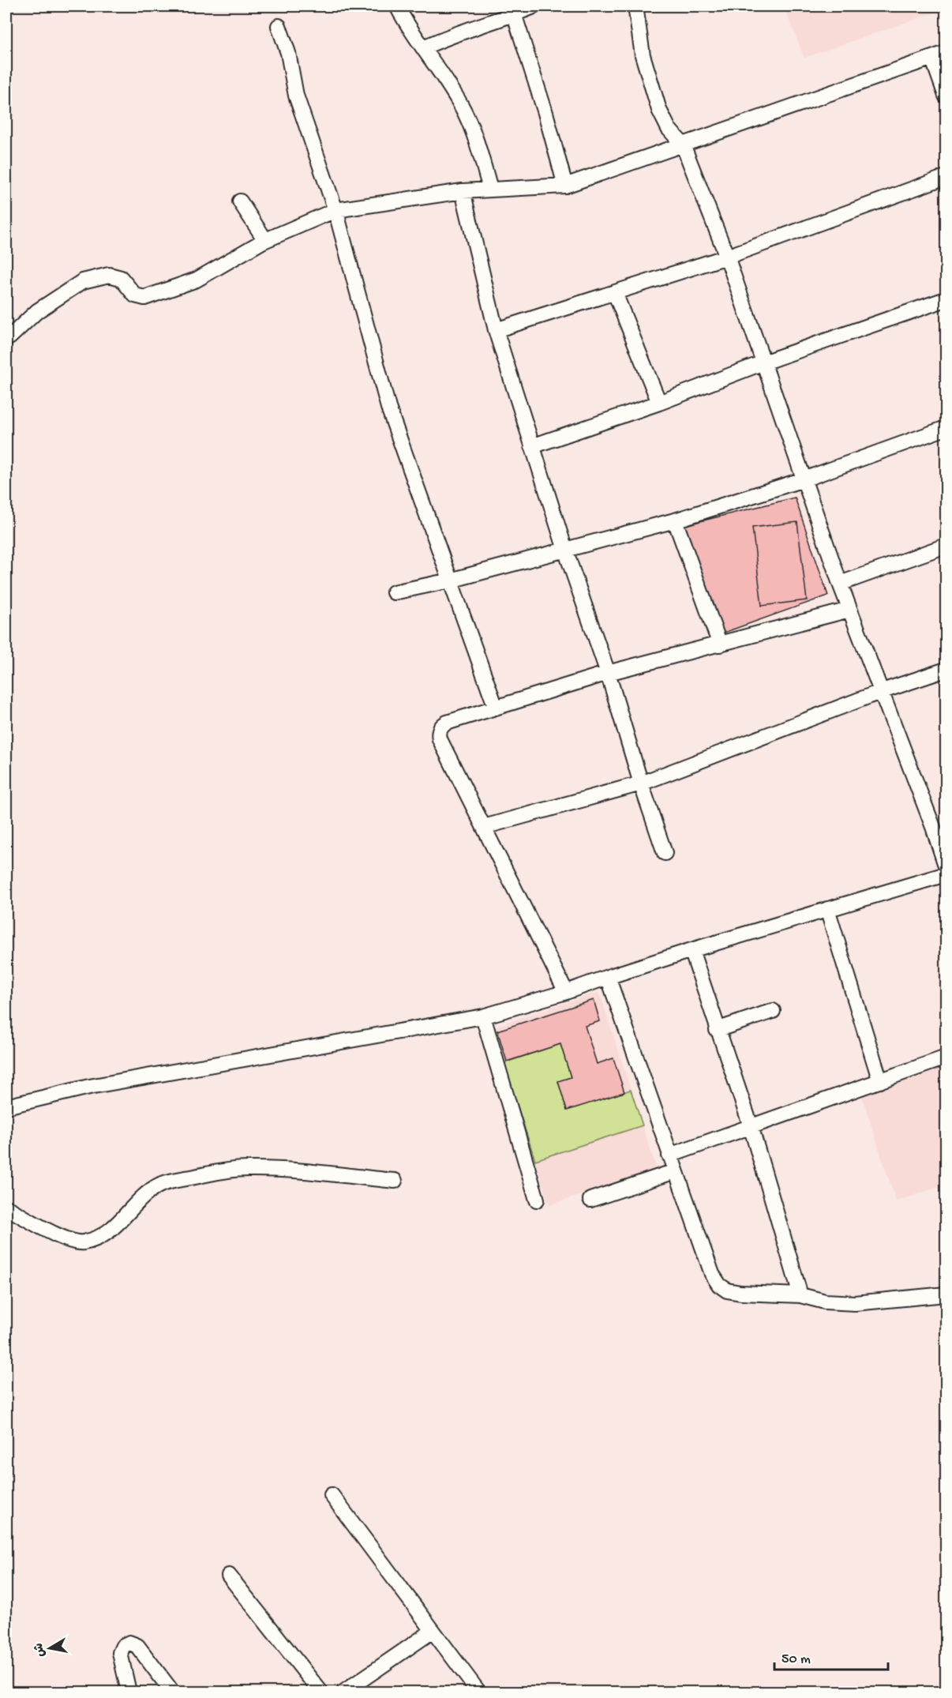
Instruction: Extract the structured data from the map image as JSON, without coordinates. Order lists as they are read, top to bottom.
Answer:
{
  "scale_bar": "50 m",
  "north": "left"
}
